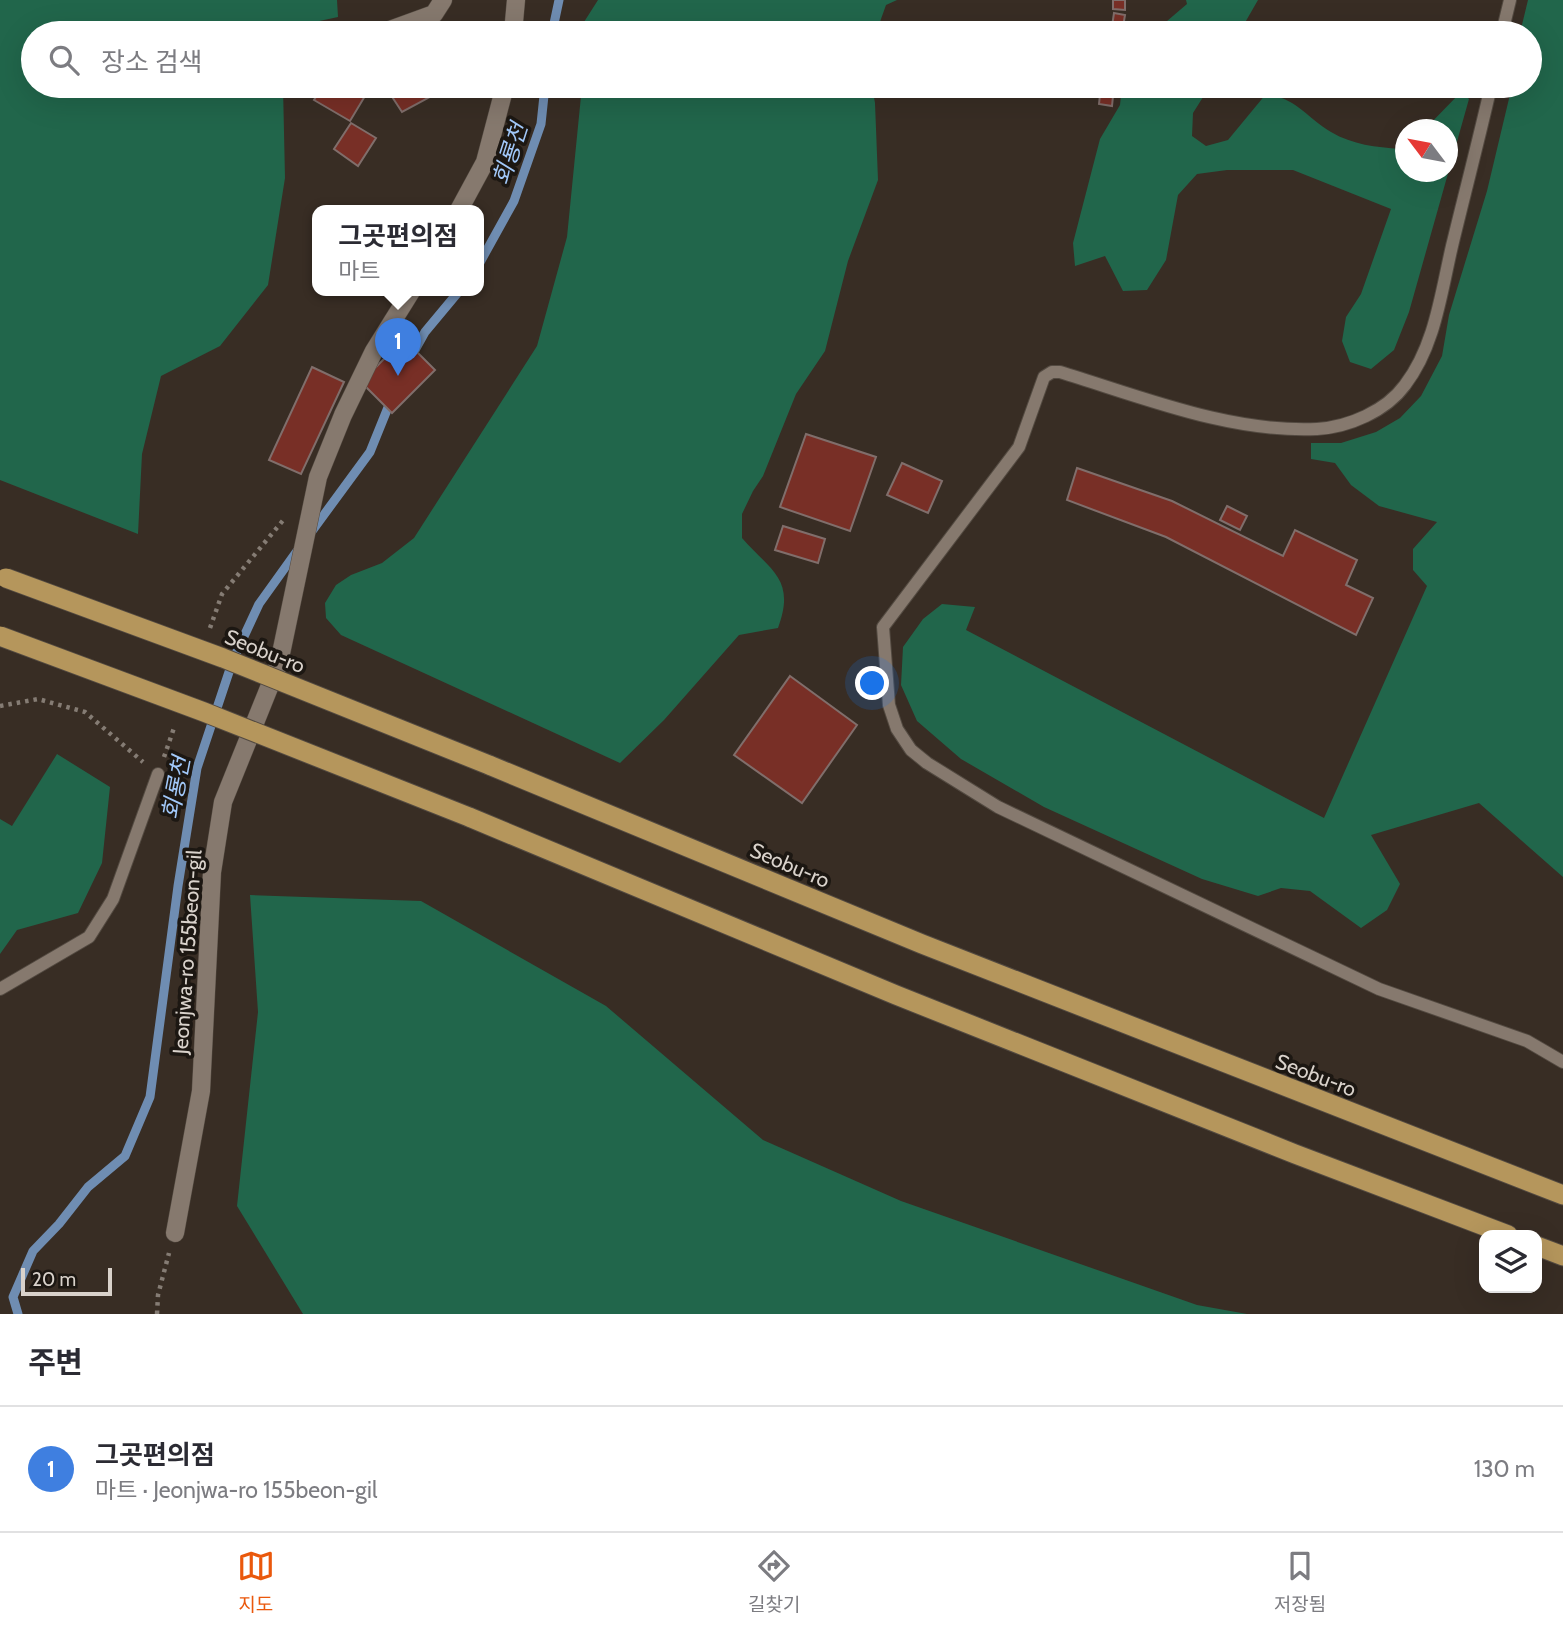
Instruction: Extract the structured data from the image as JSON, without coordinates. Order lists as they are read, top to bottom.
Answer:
{
  "streets": {
    "highway": ["Seobu-ro"],
    "street": ["Jeonjwa-ro 155beon-gil"]
  },
  "water": ["회룡천"],
  "scale_bar": "20 m",
  "north": "top left",
  "page": {
    "search": "장소 검색",
    "popup": ["그곳편의점", "마트"],
    "pins": "1",
    "scale": "20 m",
    "heading": "주변",
    "list": [
      {
        "mark": "1",
        "name": "그곳편의점",
        "note": "마트 · Jeonjwa-ro 155beon-gil",
        "value": "130 m"
      }
    ],
    "nav": ["지도", "길찾기", "저장됨"]
  }
}
